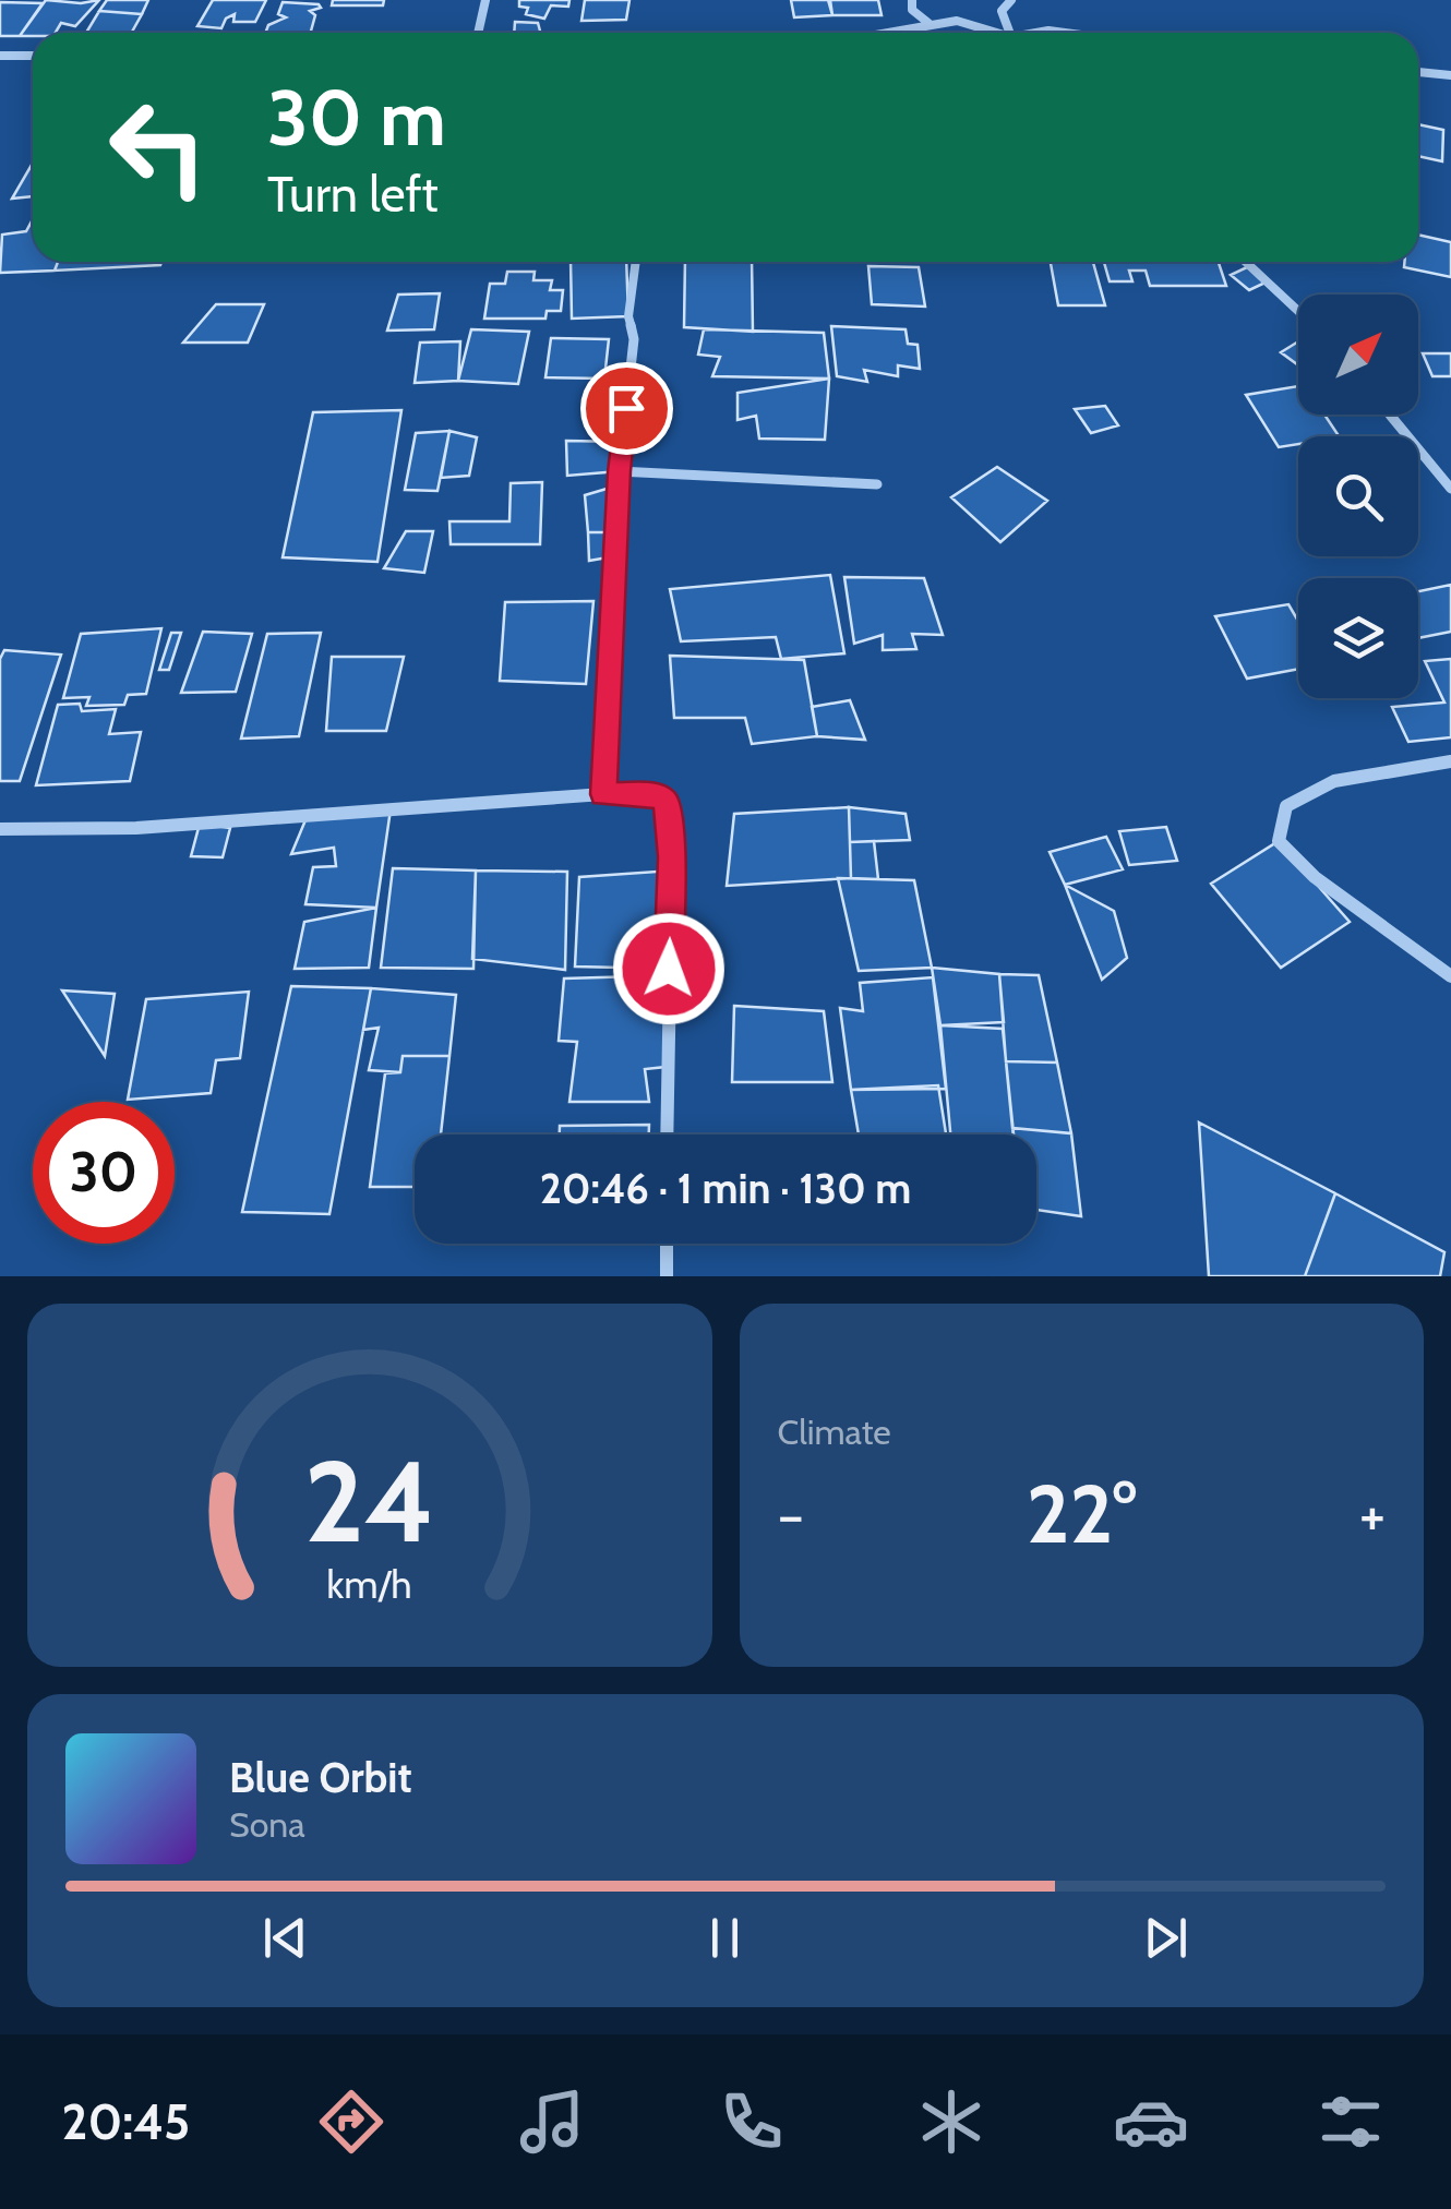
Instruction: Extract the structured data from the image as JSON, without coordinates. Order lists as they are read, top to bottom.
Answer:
{
  "north": "top right",
  "page": {
    "turn": ["30 m", "Turn left"],
    "limit": "30",
    "trip": "20:46 · 1 min · 130 m",
    "tile": "Climate",
    "heat": ["−", "22°", "+"],
    "song": ["Blue Orbit", "Sona"],
    "tabs": "20:45",
    "gauge": ["24", "km/h"]
  }
}
